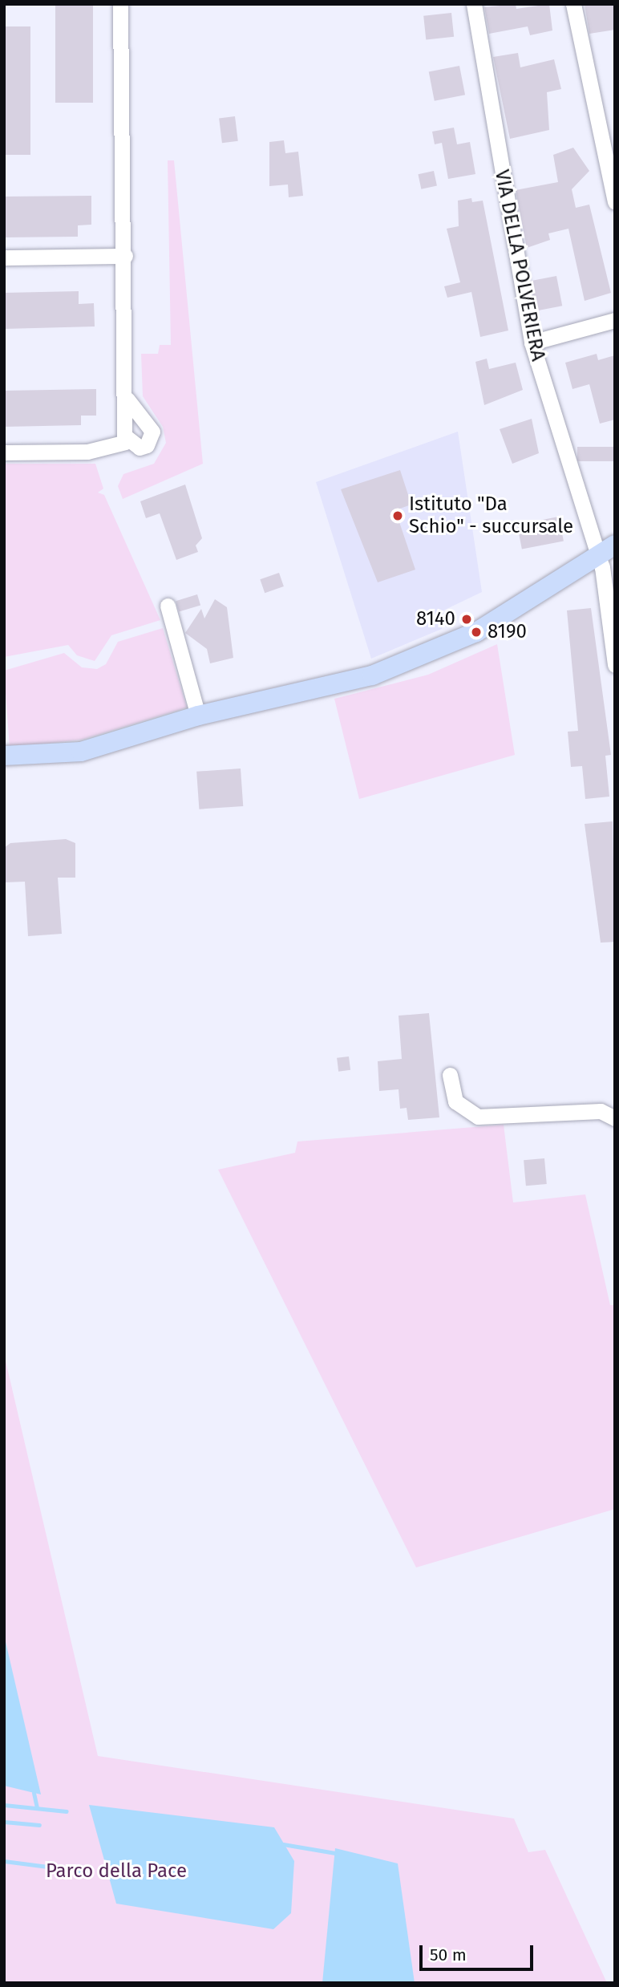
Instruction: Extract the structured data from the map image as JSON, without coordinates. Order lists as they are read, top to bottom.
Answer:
{
  "streets": {
    "street": ["VIA DELLA POLVERIERA"]
  },
  "parks": ["Parco della Pace"],
  "places": ["Istituto \"Da Schio\" - succursale", "8140", "8190"],
  "scale_bar": "50 m"
}
